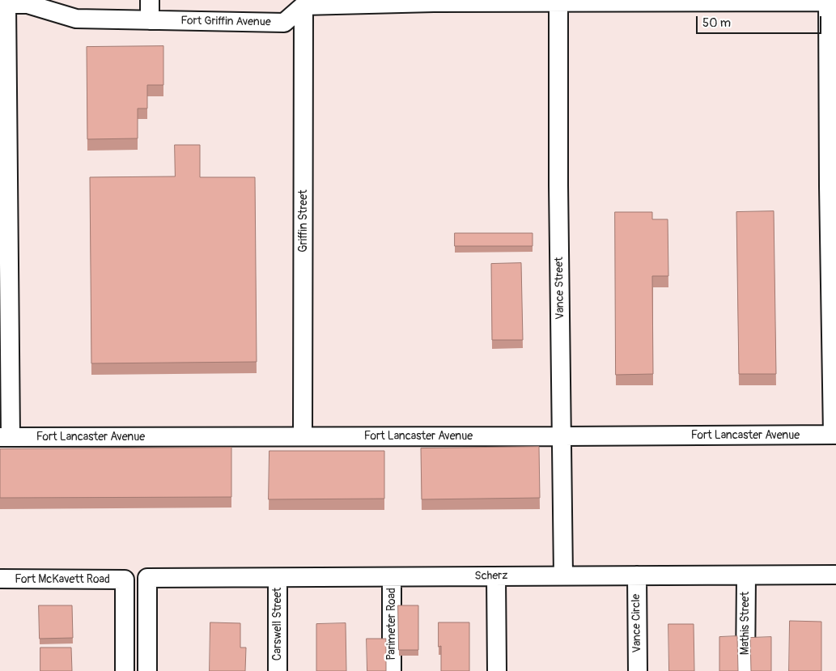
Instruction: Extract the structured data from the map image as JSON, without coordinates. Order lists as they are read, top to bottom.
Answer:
{
  "streets": {
    "street": [
      "Fort Griffin Avenue",
      "Griffin Street",
      "Vance Street",
      "Fort Lancaster Avenue",
      "Scherz",
      "Fort McKavett Road",
      "Vance Circle",
      "Mathis Street",
      "Carswell Street",
      "Parimeter Road"
    ]
  },
  "crossings": [
    ["Fort Griffin Avenue", "Griffin Street"],
    ["Griffin Street", "Fort Lancaster Avenue"],
    ["Vance Street", "Fort Lancaster Avenue"],
    ["Vance Street", "Scherz"],
    ["Scherz", "Vance Circle"],
    ["Scherz", "Mathis Street"],
    ["Scherz", "Carswell Street"],
    ["Scherz", "Parimeter Road"]
  ],
  "scale_bar": "50 m"
}
